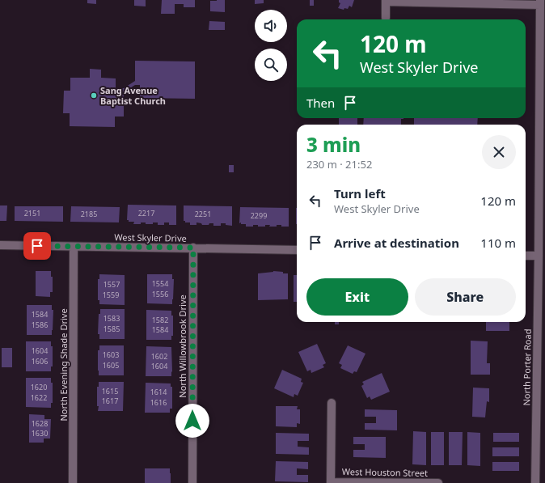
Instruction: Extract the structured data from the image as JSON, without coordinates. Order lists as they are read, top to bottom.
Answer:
{
  "streets": {
    "street": [
      "West Skyler Drive",
      "North Willowbrook Drive",
      "North Evening Shade Drive",
      "North Porter Road",
      "West Houston Street"
    ]
  },
  "crossings": [
    ["West Skyler Drive", "North Willowbrook Drive"],
    ["West Skyler Drive", "North Evening Shade Drive"]
  ],
  "places": ["Sang Avenue Baptist Church"],
  "house_numbers": [
    "2151",
    "2217",
    "2185",
    "2251",
    "2299",
    "1554",
    "1557",
    "1556",
    "1559",
    "1584",
    "1583",
    "1582",
    "1586",
    "1585",
    "1584",
    "1604",
    "1603",
    "1602",
    "1606",
    "1605",
    "1604",
    "1620",
    "1615",
    "1614",
    "1622",
    "1617",
    "1616",
    "1628",
    "1630"
  ],
  "page": {
    "turn": ["120 m", "West Skyler Drive"],
    "then": "Then",
    "heading": ["3 min", "230 m · 21:52"],
    "list": [
      {
        "name": "Turn left",
        "note": "West Skyler Drive",
        "value": "120 m"
      },
      {
        "name": "Arrive at destination",
        "value": "110 m"
      }
    ],
    "buttons": ["Exit", "Share"]
  }
}
